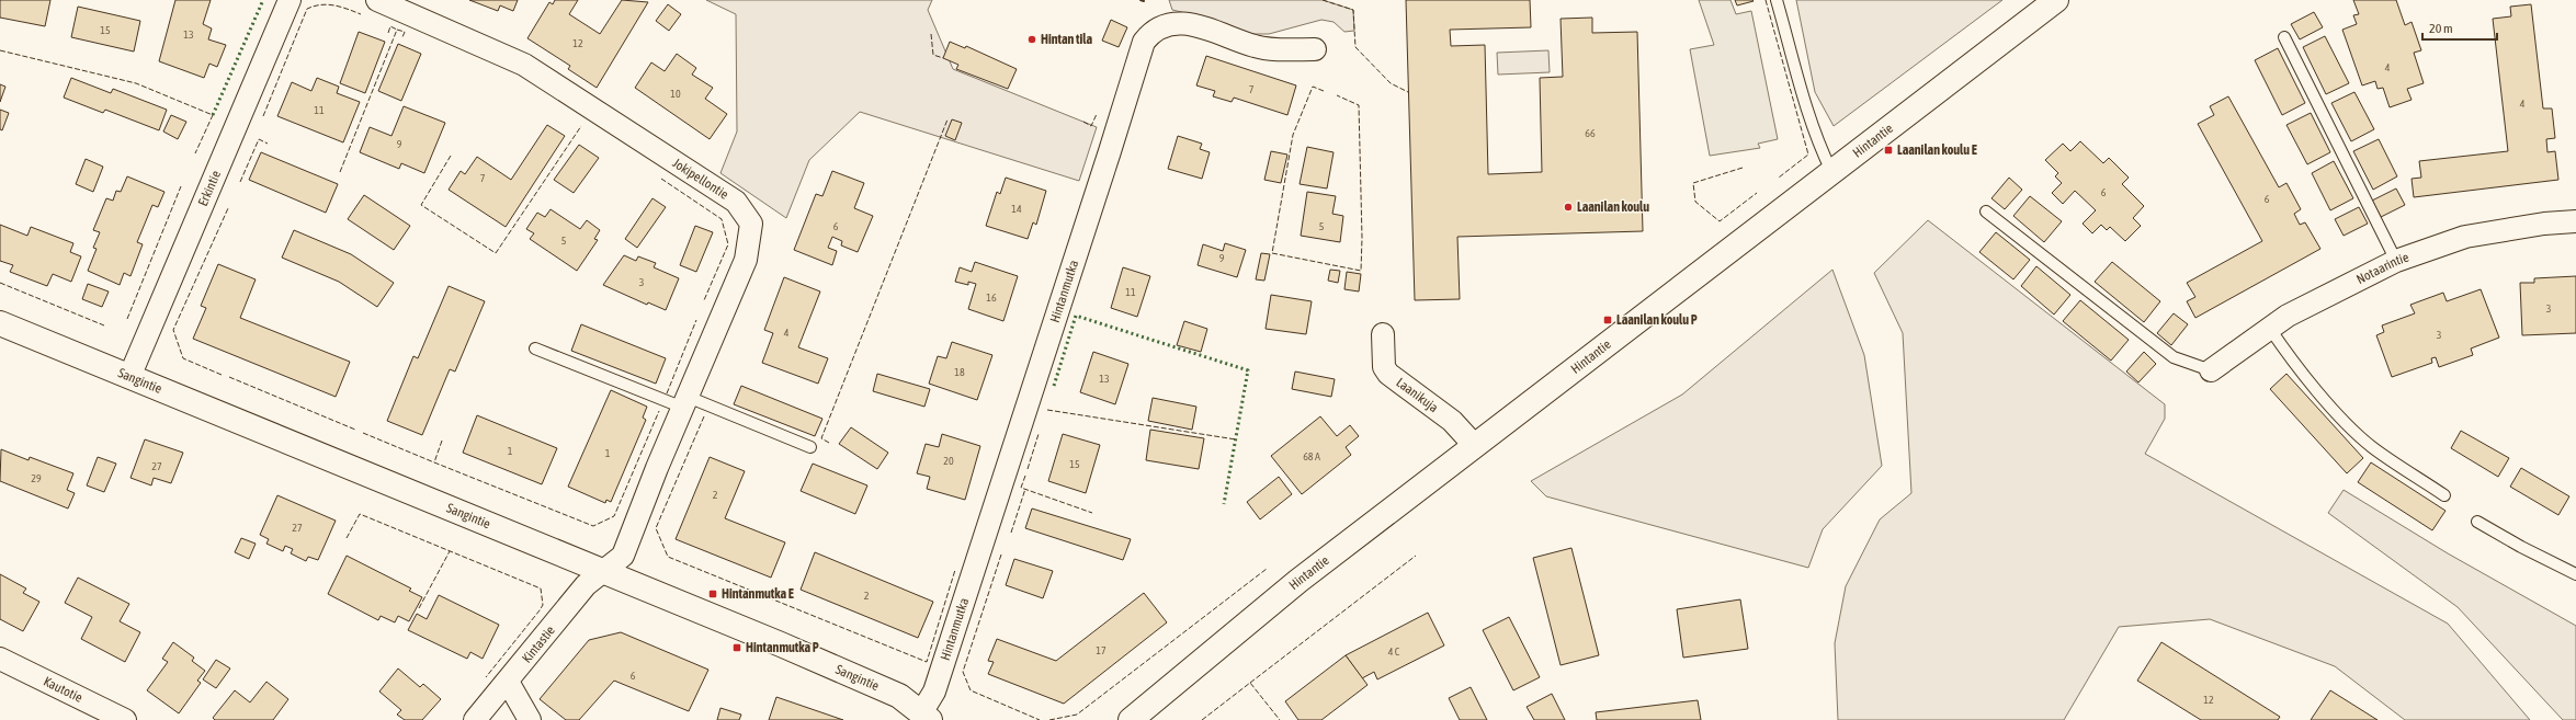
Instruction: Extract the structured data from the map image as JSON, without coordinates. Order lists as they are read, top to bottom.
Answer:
{
  "streets": {
    "street": [
      "Hintantie",
      "Jokipellontie",
      "Erkintie",
      "Notaarintie",
      "Hintanmutka",
      "Sangintie",
      "Laanikuja",
      "Kintastie",
      "Kautotie"
    ]
  },
  "crossings": [
    ["Hintantie", "Laanikuja"],
    ["Jokipellontie", "Sangintie"],
    ["Jokipellontie", "Kintastie"],
    ["Erkintie", "Sangintie"],
    ["Hintanmutka", "Sangintie"],
    ["Sangintie", "Kintastie"]
  ],
  "places": {
    "other": ["Hintan tila", "Laanilan koulu"],
    "transit": [
      "Laanilan koulu E",
      "Laanilan koulu P",
      "Hintanmutka E",
      "Hintanmutka P"
    ]
  },
  "house_numbers": [
    "15",
    "13",
    "12",
    "4",
    "7",
    "10",
    "4",
    "11",
    "66",
    "9",
    "7",
    "6",
    "6",
    "14",
    "6",
    "5",
    "5",
    "9",
    "3",
    "11",
    "16",
    "3",
    "4",
    "3",
    "18",
    "13",
    "1",
    "1",
    "68 A",
    "20",
    "15",
    "27",
    "29",
    "2",
    "27",
    "2",
    "17",
    "4 C",
    "6",
    "12"
  ],
  "scale_bar": "20 m"
}
